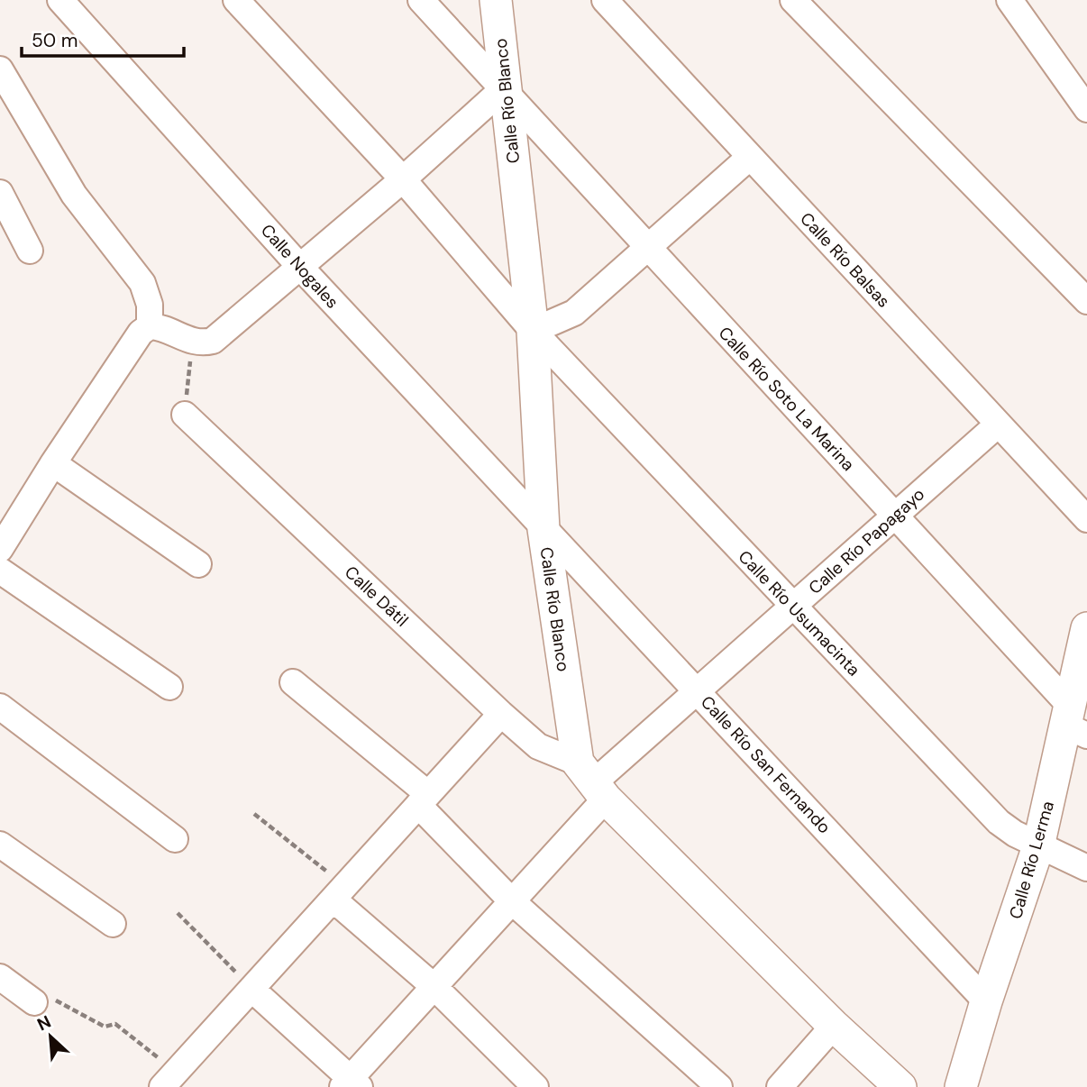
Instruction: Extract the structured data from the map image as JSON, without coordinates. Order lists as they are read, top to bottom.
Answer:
{
  "streets": {
    "street": [
      "Calle Río Blanco",
      "Calle Río Balsas",
      "Calle Nogales",
      "Calle Río Soto La Marina",
      "Calle Río Papagayo",
      "Calle Dátil",
      "Calle Río Usumacinta",
      "Calle Río San Fernando",
      "Calle Río Lerma"
    ]
  },
  "crossings": [
    ["Calle Río Blanco", "Calle Nogales"],
    ["Calle Río Blanco", "Calle Río Soto La Marina"],
    ["Calle Río Blanco", "Calle Río Papagayo"],
    ["Calle Río Blanco", "Calle Dátil"],
    ["Calle Río Blanco", "Calle Río Usumacinta"],
    ["Calle Río Blanco", "Calle Río San Fernando"],
    ["Calle Río Balsas", "Calle Río Papagayo"],
    ["Calle Nogales", "Calle Río San Fernando"],
    ["Calle Río Soto La Marina", "Calle Río Papagayo"],
    ["Calle Río Soto La Marina", "Calle Río Lerma"],
    ["Calle Río Papagayo", "Calle Dátil"],
    ["Calle Río Papagayo", "Calle Río Usumacinta"],
    ["Calle Río Papagayo", "Calle Río San Fernando"],
    ["Calle Río Usumacinta", "Calle Río Lerma"],
    ["Calle Río San Fernando", "Calle Río Lerma"]
  ],
  "scale_bar": "50 m",
  "north": "top left"
}
